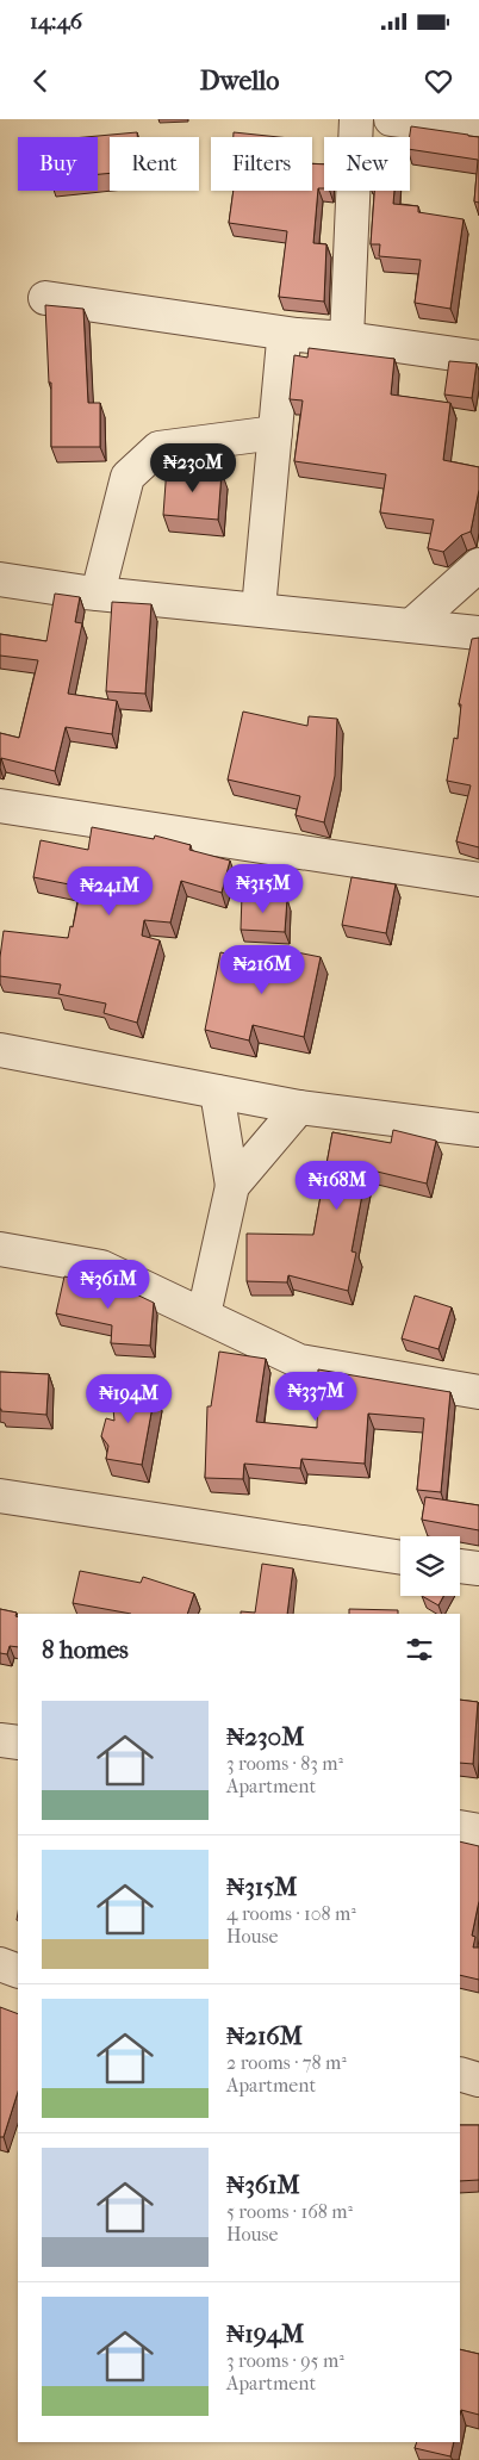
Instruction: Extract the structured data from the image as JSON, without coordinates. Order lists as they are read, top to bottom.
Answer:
{
  "page": {
    "status": "14:46",
    "header": "Dwello",
    "chip": [
      "Buy",
      "Rent",
      "Filters",
      "New"
    ],
    "price": [
      "₦230M",
      "₦315M",
      "₦241M",
      "₦216M",
      "₦168M",
      "₦361M",
      "₦337M",
      "₦194M"
    ],
    "heading": "8 homes",
    "list": [
      {
        "name": "₦230M",
        "note": "3 rooms · 83 m² · Apartment"
      },
      {
        "name": "₦315M",
        "note": "4 rooms · 108 m² · House"
      },
      {
        "name": "₦216M",
        "note": "2 rooms · 78 m² · Apartment"
      },
      {
        "name": "₦361M",
        "note": "5 rooms · 168 m² · House"
      },
      {
        "name": "₦194M",
        "note": "3 rooms · 95 m² · Apartment"
      }
    ]
  }
}
